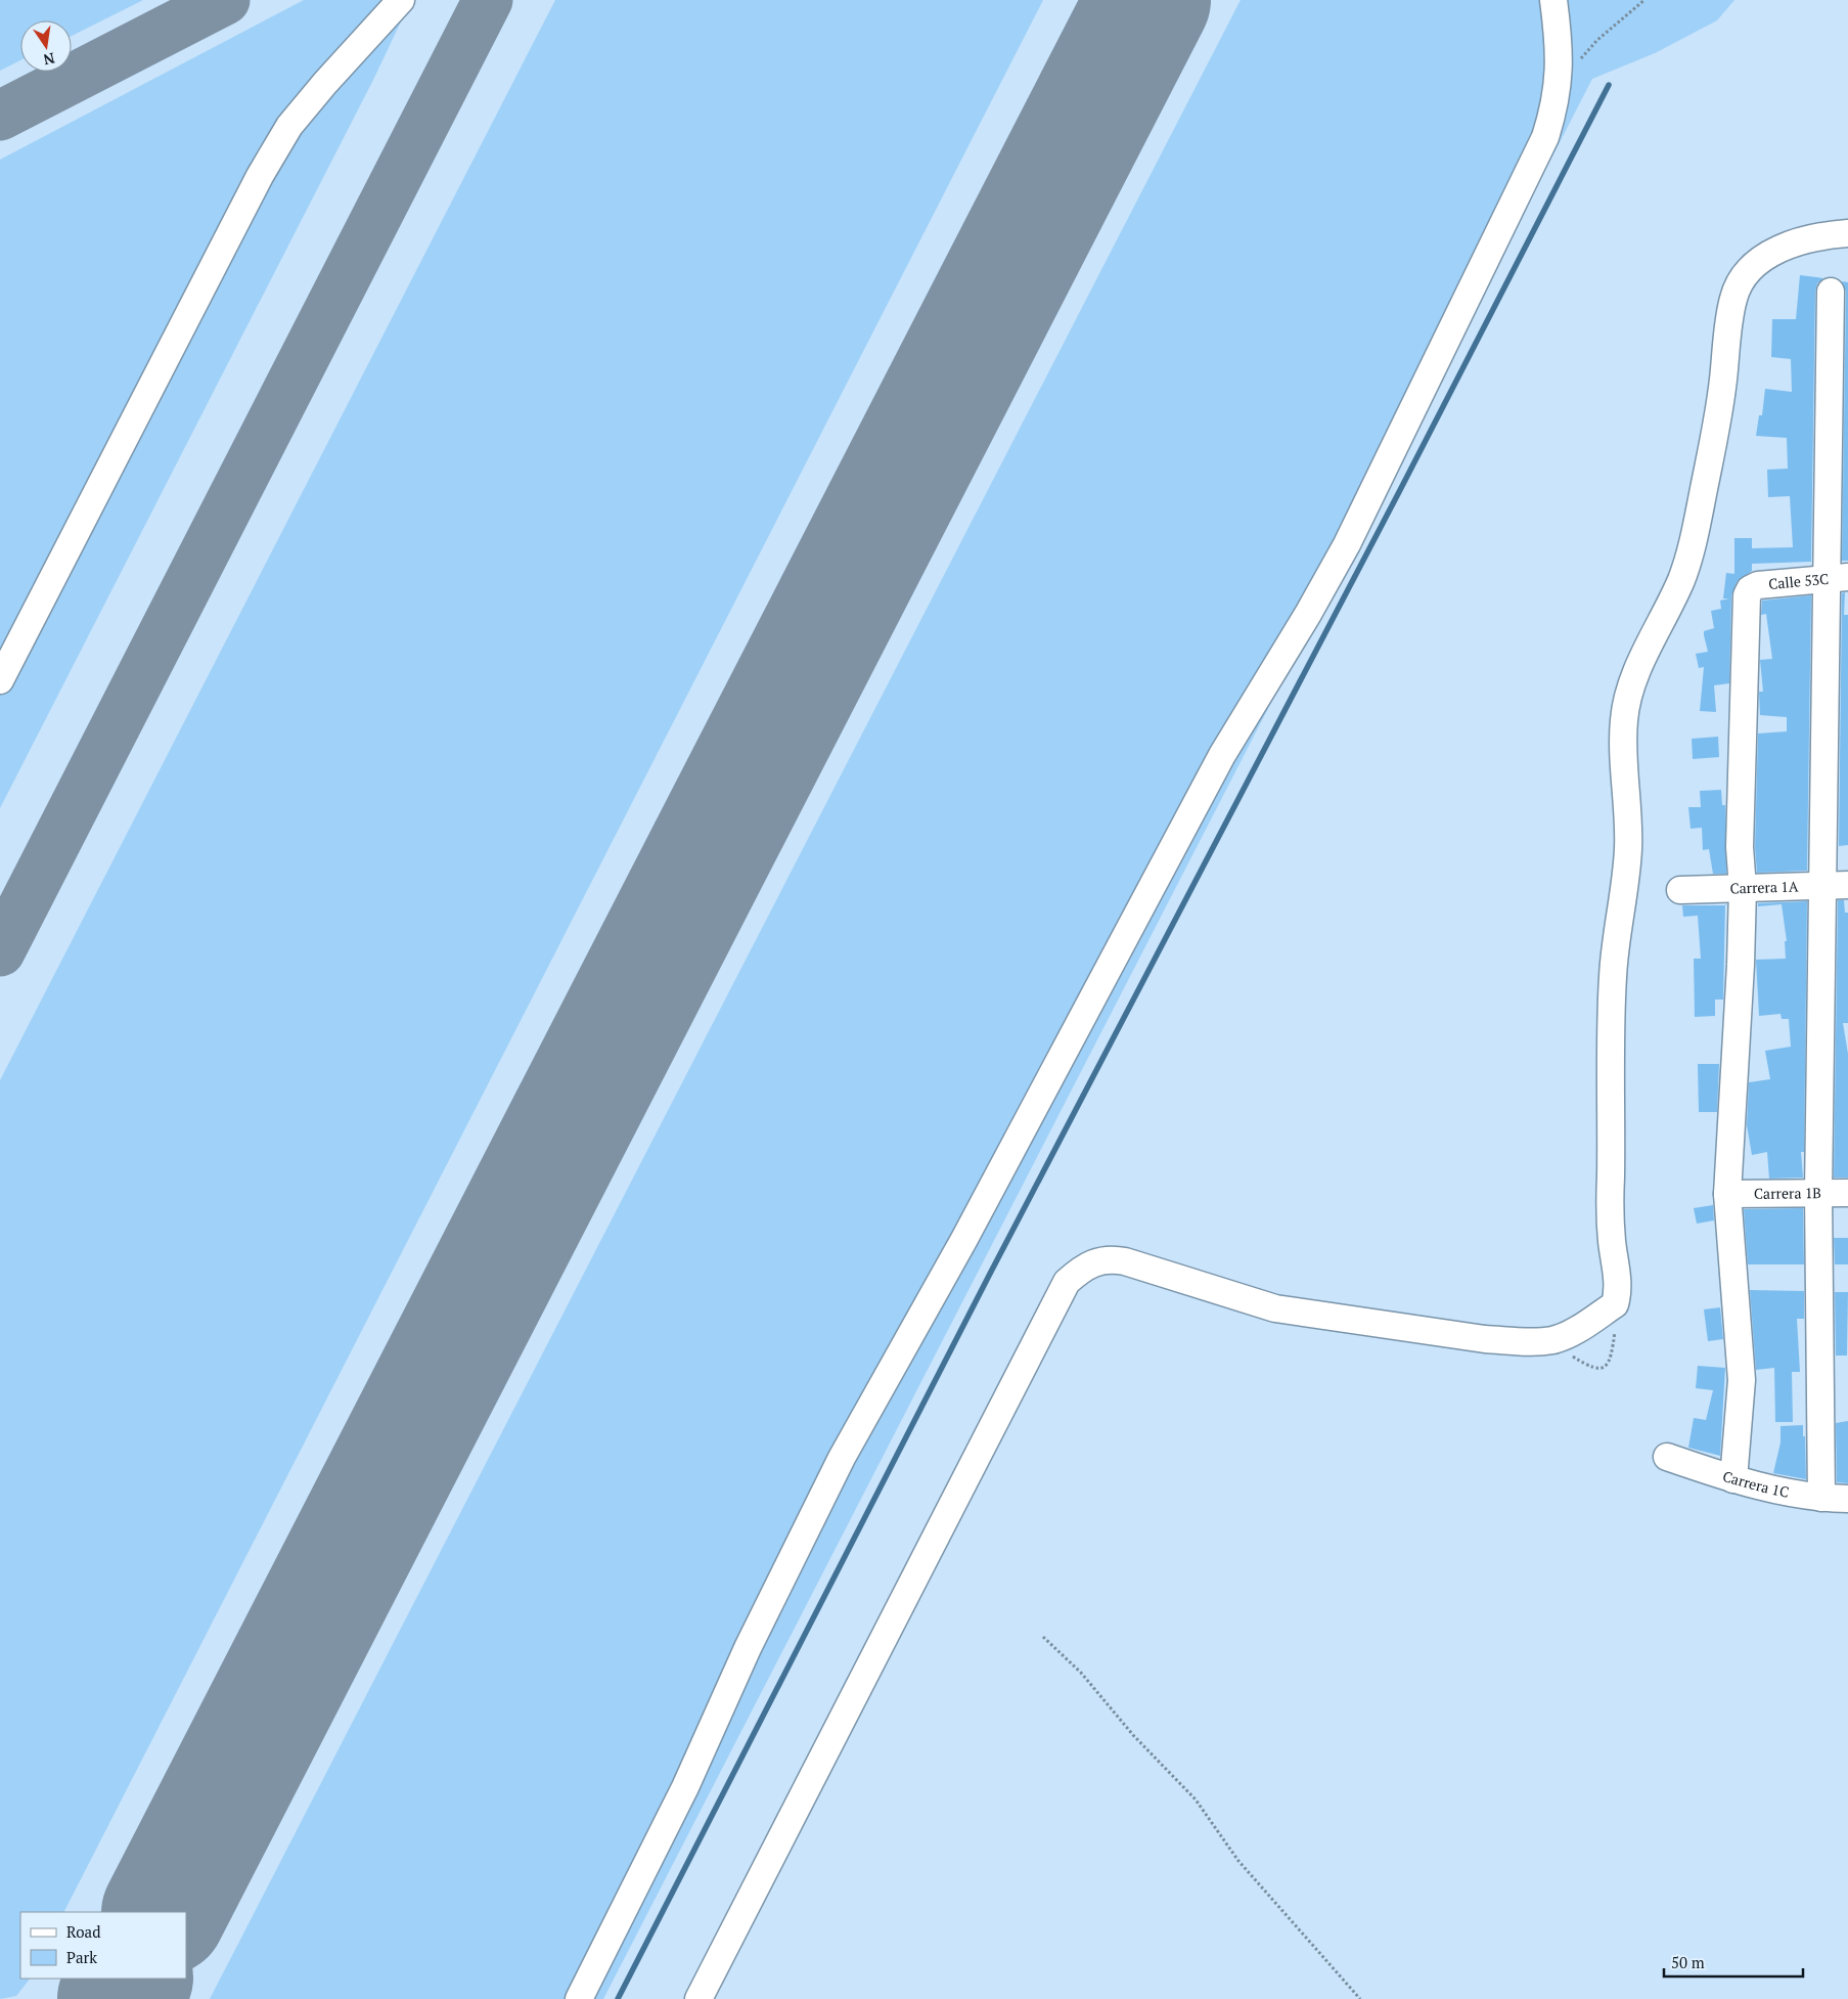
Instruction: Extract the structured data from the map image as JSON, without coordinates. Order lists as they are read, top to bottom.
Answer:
{
  "streets": {
    "street": [
      "Calle 53C",
      "Carrera 1A",
      "Carrera 1B",
      "Carrera 1C"
    ]
  },
  "crossings": [
    ["Calle 53C", "Carrera 1A"]
  ],
  "legend": ["Road", "Park"],
  "scale_bar": "50 m",
  "north": "bottom"
}
